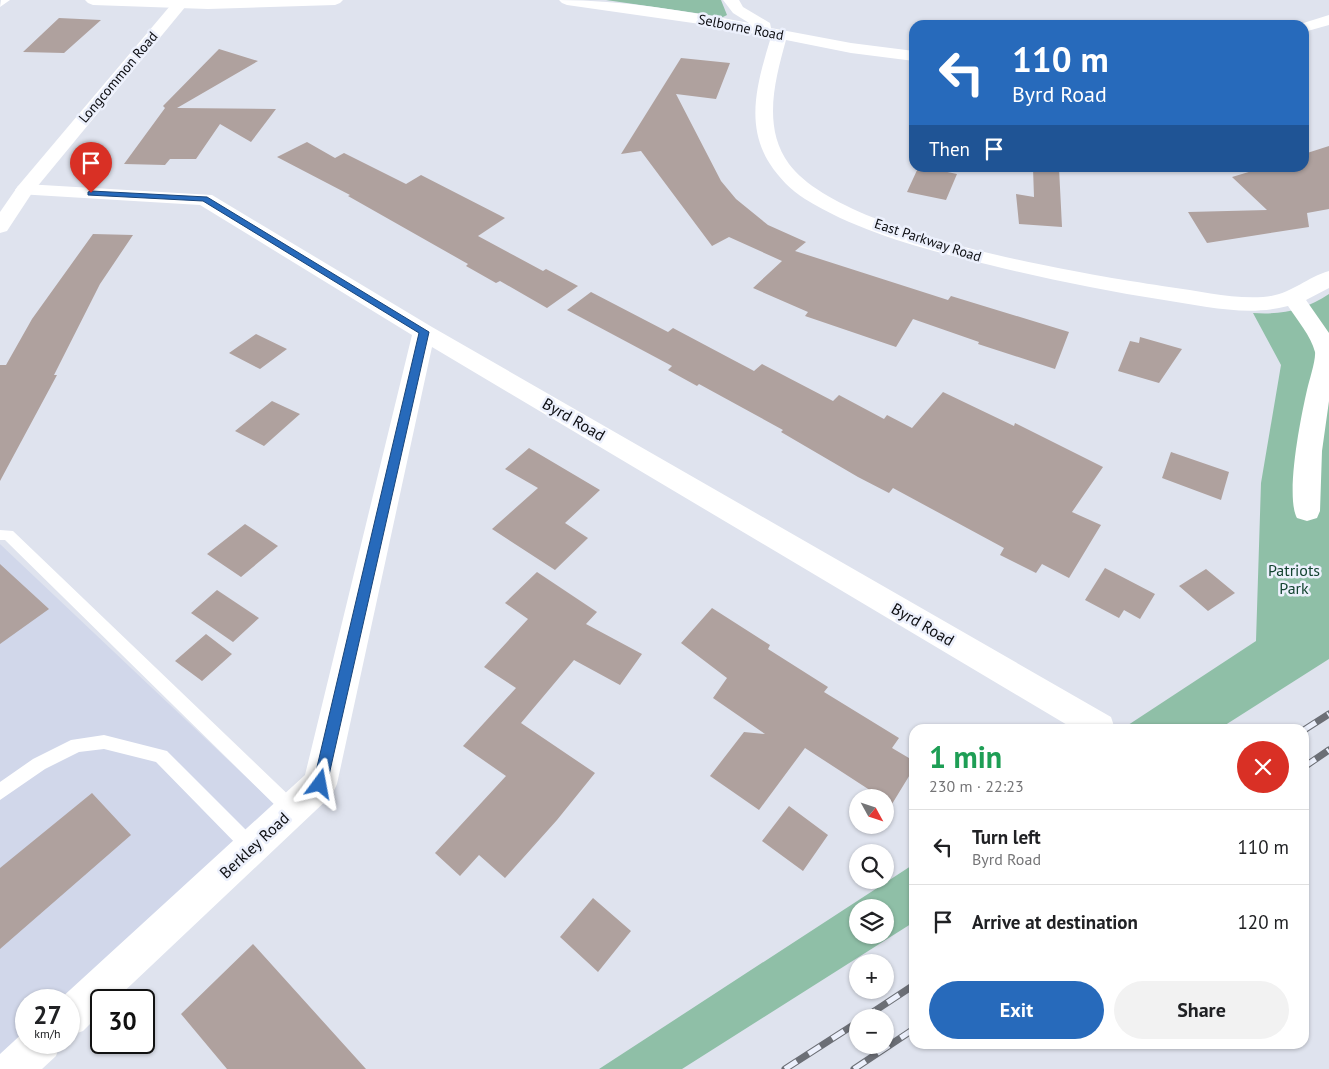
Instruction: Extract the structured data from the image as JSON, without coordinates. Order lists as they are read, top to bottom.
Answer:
{
  "streets": {
    "street": [
      "Selborne Road",
      "Longcommon Road",
      "East Parkway Road",
      "Byrd Road",
      "Berkley Road"
    ]
  },
  "crossings": [
    ["Selborne Road", "East Parkway Road"],
    ["Longcommon Road", "Byrd Road"],
    ["Byrd Road", "Berkley Road"]
  ],
  "parks": ["Patriots Park"],
  "north": "bottom right",
  "page": {
    "turn": ["110 m", "Byrd Road"],
    "then": "Then",
    "heading": ["1 min", "230 m · 22:23"],
    "map_buttons": ["+", "−"],
    "list": [
      {
        "name": "Turn left",
        "note": "Byrd Road",
        "value": "110 m"
      },
      {
        "name": "Arrive at destination",
        "value": "120 m"
      }
    ],
    "buttons": ["Exit", "Share"],
    "speed": "27 km/h",
    "limit": "30"
  }
}
